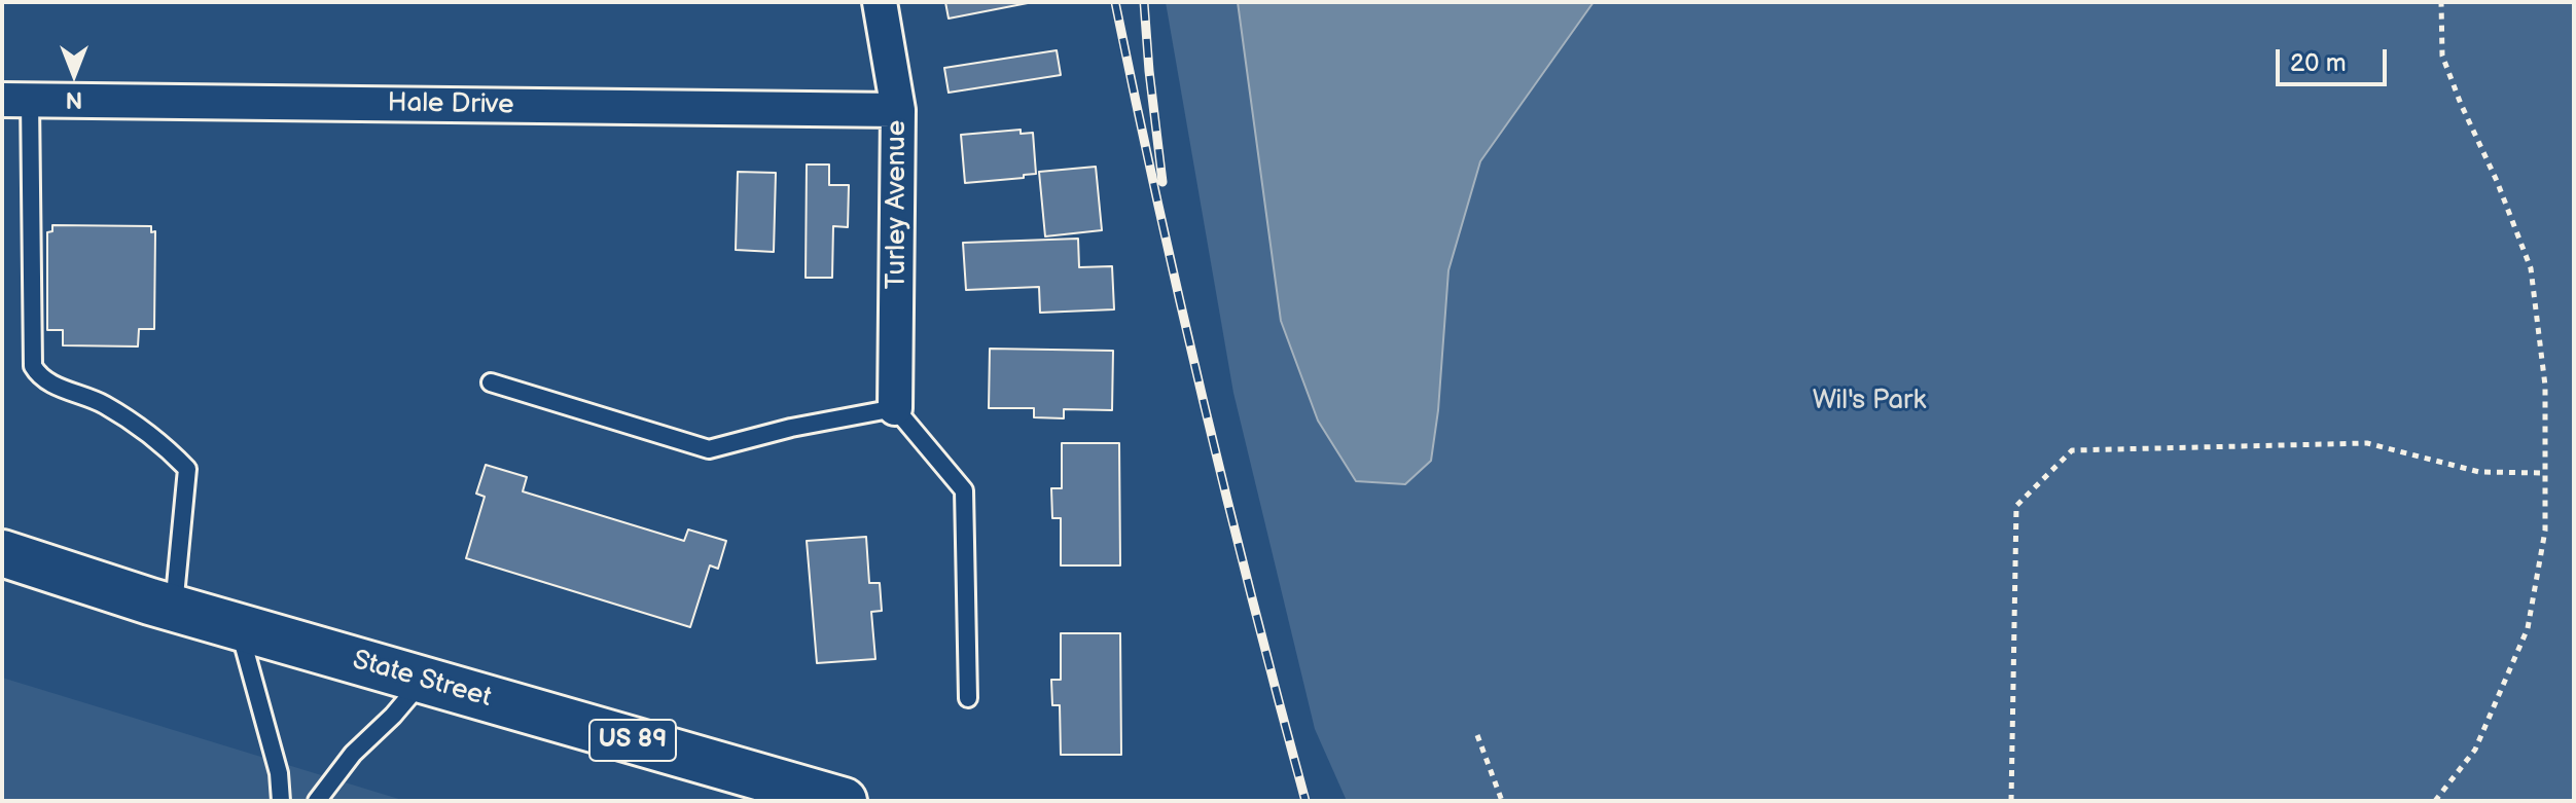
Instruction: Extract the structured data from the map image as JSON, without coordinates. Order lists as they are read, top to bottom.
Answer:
{
  "streets": {
    "main road": ["State Street", "US 89"],
    "street": ["Hale Drive", "Turley Avenue"]
  },
  "crossings": [
    ["Hale Drive", "Turley Avenue"]
  ],
  "parks": ["Wil's Park"],
  "scale_bar": "20 m",
  "north": "bottom"
}
